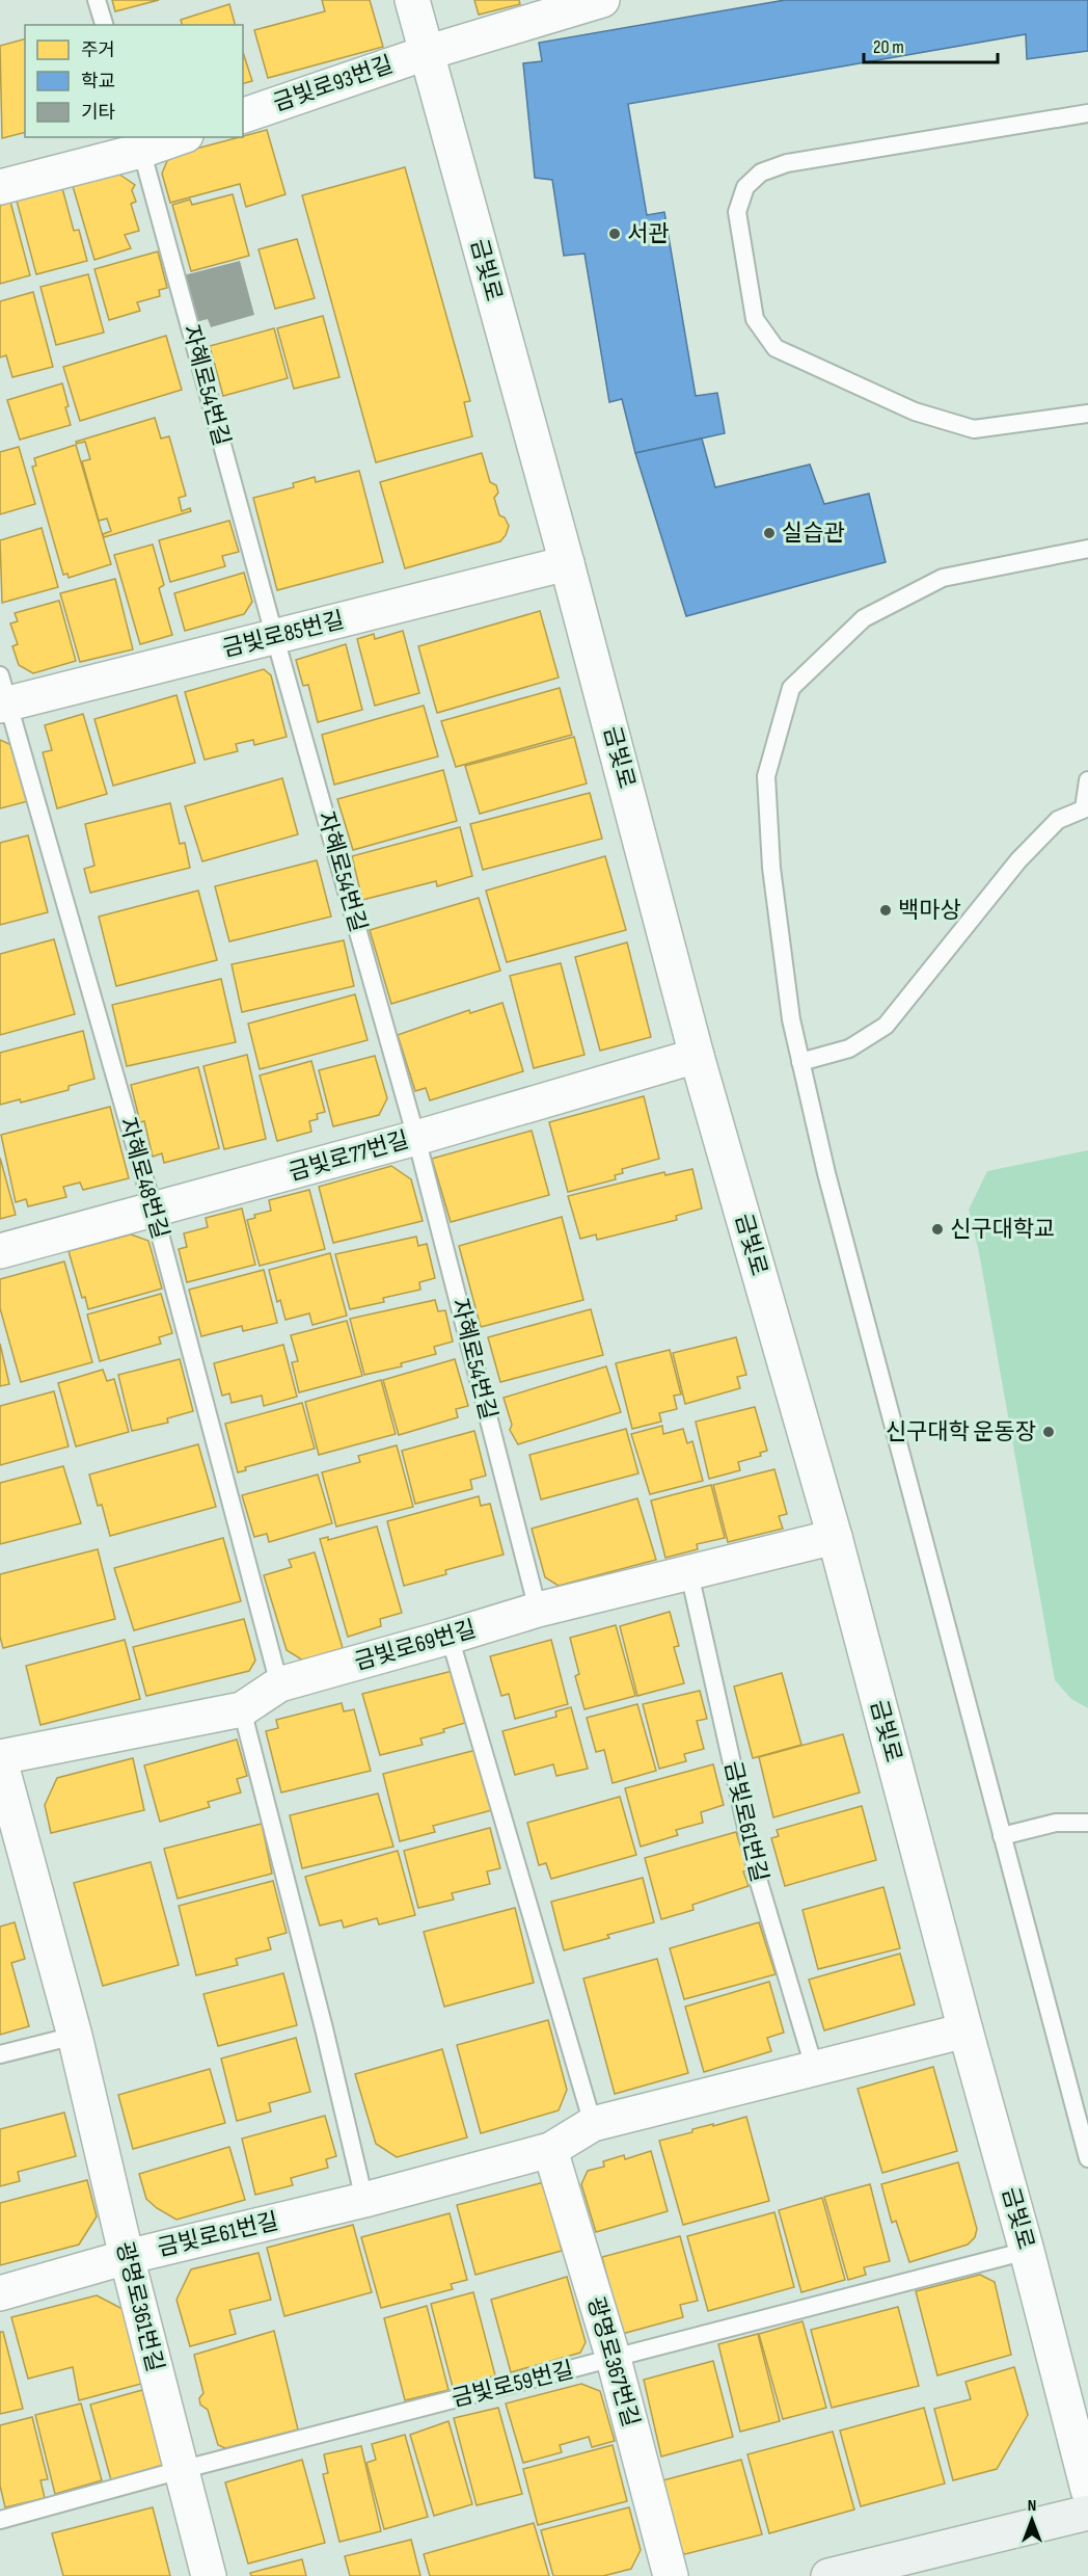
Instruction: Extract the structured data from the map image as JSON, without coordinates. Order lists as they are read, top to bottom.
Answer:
{
  "streets": {
    "street": [
      "금빛로93번길",
      "금빛로",
      "금빛로85번길",
      "금빛로77번길",
      "금빛로69번길",
      "금빛로61번길",
      "광명로361번길",
      "광명로367번길"
    ],
    "lane": ["자혜로54번길", "자혜로48번길", "금빛로59번길"]
  },
  "crossings": [
    ["금빛로93번길", "금빛로"],
    ["금빛로", "금빛로85번길"],
    ["금빛로", "금빛로77번길"],
    ["금빛로", "금빛로69번길"],
    ["금빛로", "금빛로61번길"],
    ["금빛로", "금빛로59번길"],
    ["자혜로54번길", "금빛로85번길"],
    ["자혜로54번길", "금빛로77번길"],
    ["자혜로54번길", "금빛로69번길"],
    ["금빛로85번길", "자혜로48번길"],
    ["금빛로77번길", "자혜로48번길"],
    ["자혜로48번길", "금빛로69번길"],
    ["금빛로69번길", "금빛로61번길"],
    ["금빛로69번길", "광명로361번길"],
    ["금빛로61번길", "광명로361번길"],
    ["금빛로61번길", "광명로367번길"],
    ["광명로361번길", "금빛로59번길"],
    ["광명로367번길", "금빛로59번길"]
  ],
  "places": [
    "서관",
    "실습관",
    "백마상",
    "신구대학교",
    "신구대학 운동장"
  ],
  "legend": ["주거", "학교", "기타"],
  "scale_bar": "20 m",
  "north": "top"
}
